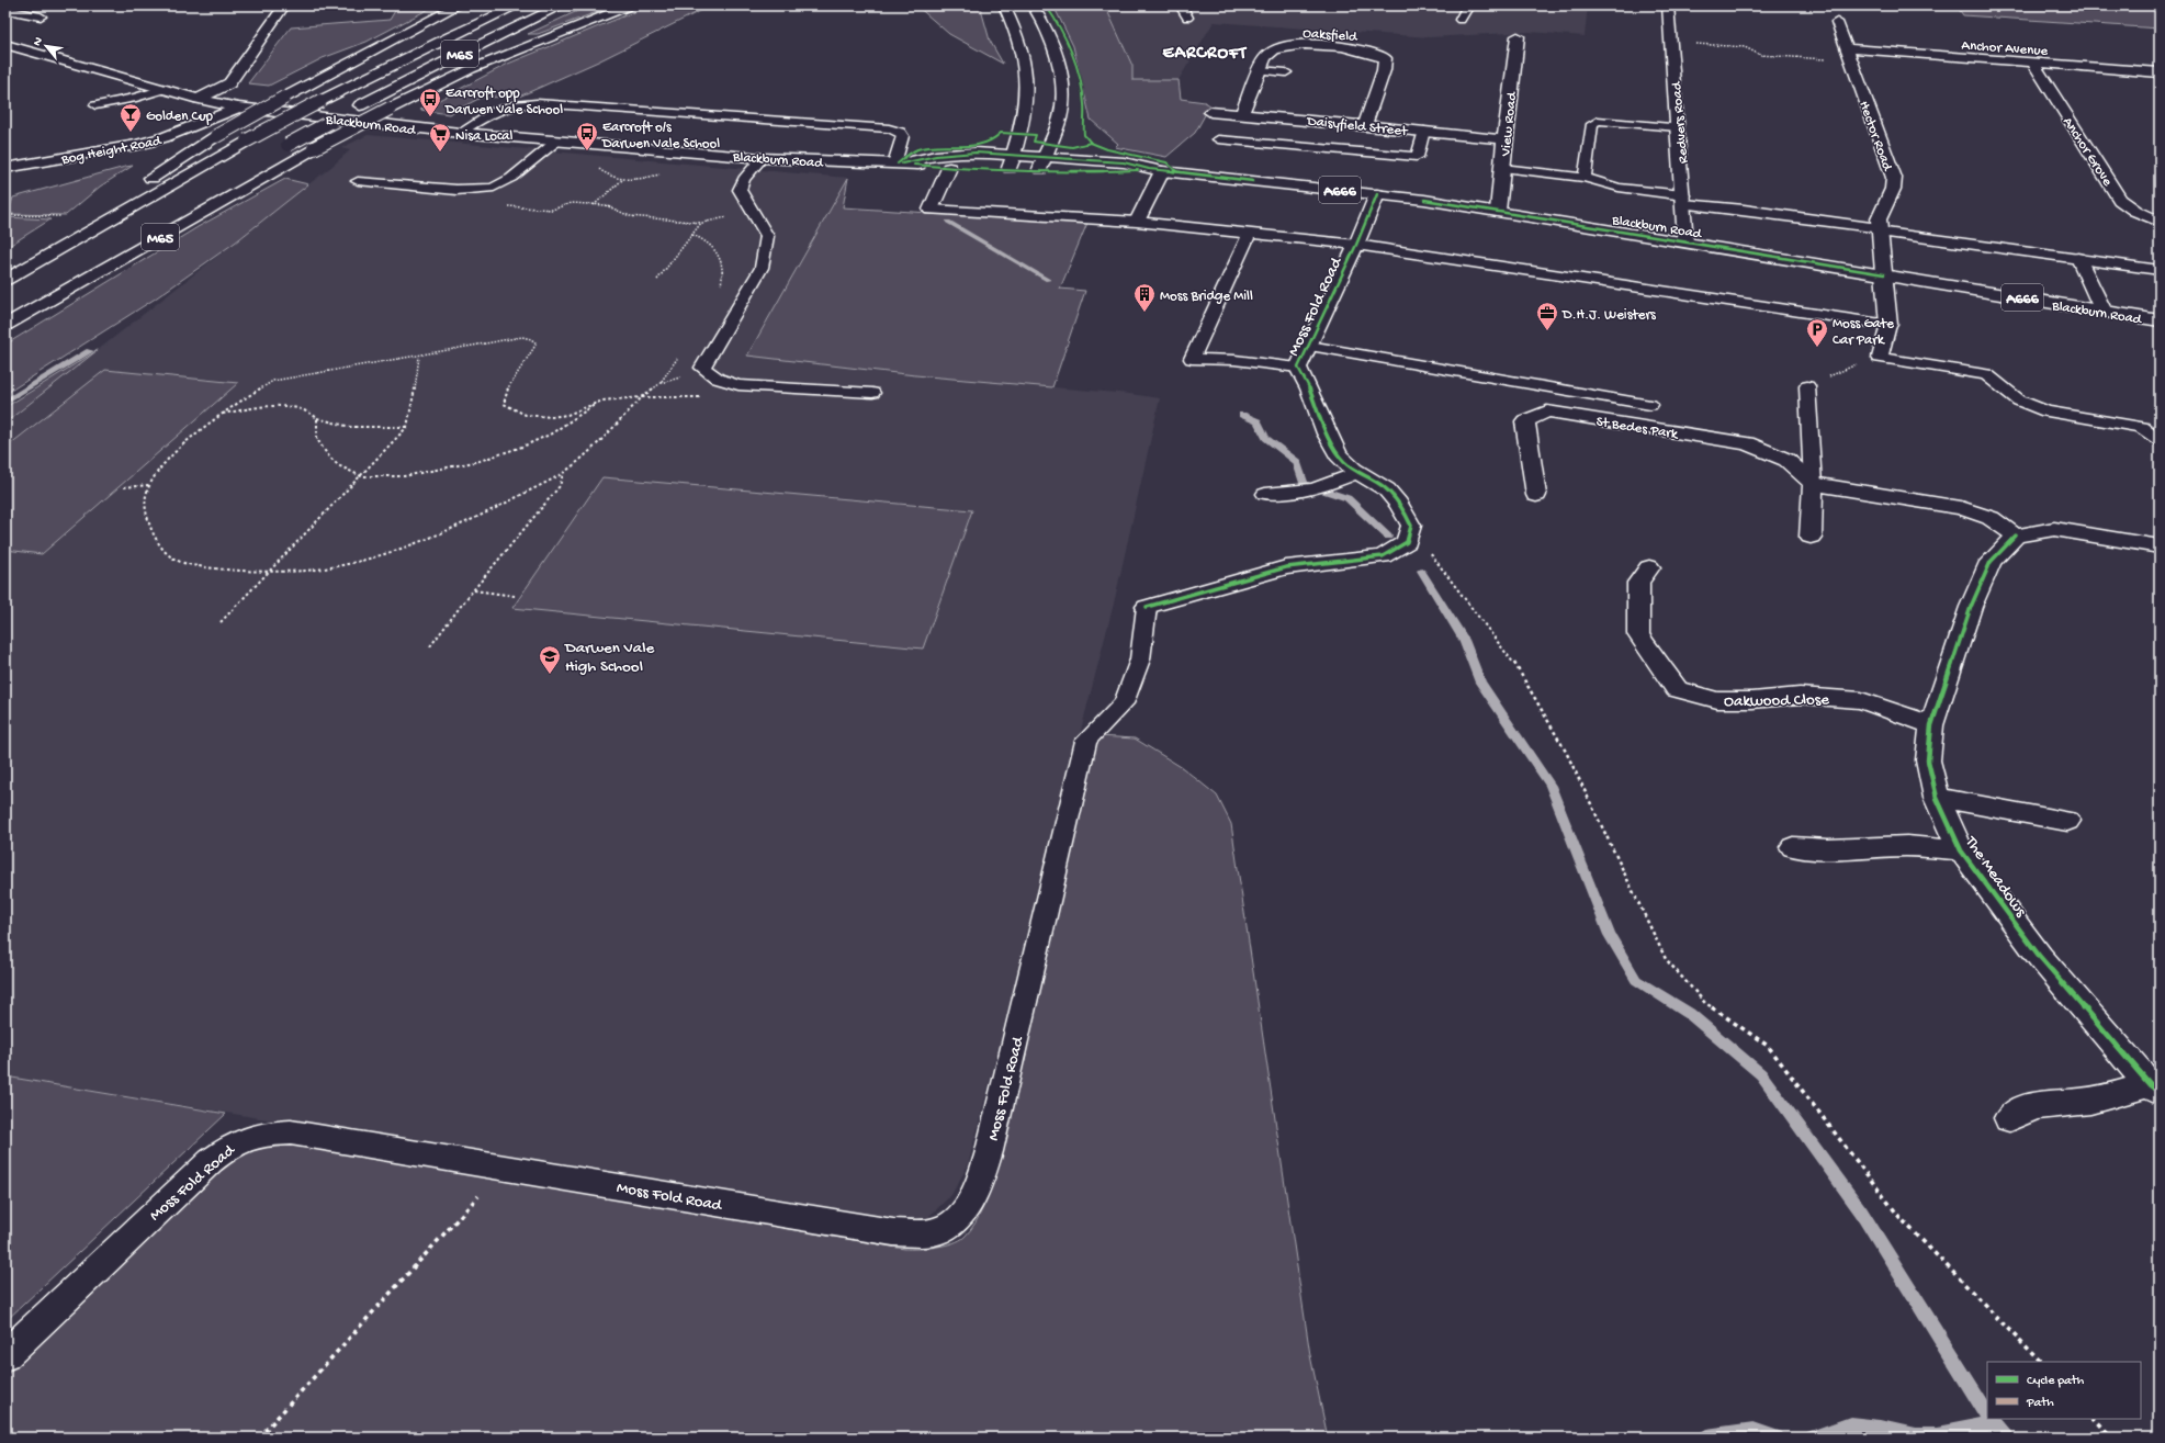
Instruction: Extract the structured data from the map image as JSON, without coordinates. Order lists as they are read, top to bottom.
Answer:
{
  "streets": {
    "main road": [
      "Oaksfield",
      "Anchor Avenue",
      "M65",
      "Blackburn Road",
      "Redvers Road",
      "Daisyfield Street",
      "View Road",
      "Hector Road",
      "Bog Height Road",
      "Anchor Grove",
      "A666",
      "Moss Fold Road",
      "St Bedes Park",
      "Oakwood Close",
      "The Meadows"
    ]
  },
  "crossings": [
    ["Oaksfield", "Daisyfield Street"],
    ["Anchor Avenue", "Hector Road"],
    ["Anchor Avenue", "Anchor Grove"],
    ["Blackburn Road", "Redvers Road"],
    ["Blackburn Road", "View Road"],
    ["Blackburn Road", "Hector Road"],
    ["Blackburn Road", "Bog Height Road"],
    ["Blackburn Road", "Moss Fold Road"],
    ["Daisyfield Street", "View Road"],
    ["Oakwood Close", "The Meadows"]
  ],
  "districts": ["EARCROFT"],
  "places": {
    "bus stop": ["Earcroft opp Darwen Vale School", "Earcroft o/s Darwen Vale School"],
    "bar": ["Golden Cup"],
    "supermarket": ["Nisa Local"],
    "building": ["Moss Bridge Mill"],
    "office": ["D.H.J. Weisters"],
    "parking": ["Moss Gate Car Park"],
    "school or university": ["Darwen Vale High School"]
  },
  "legend": ["Cycle path", "Path"],
  "north": "top left"
}
